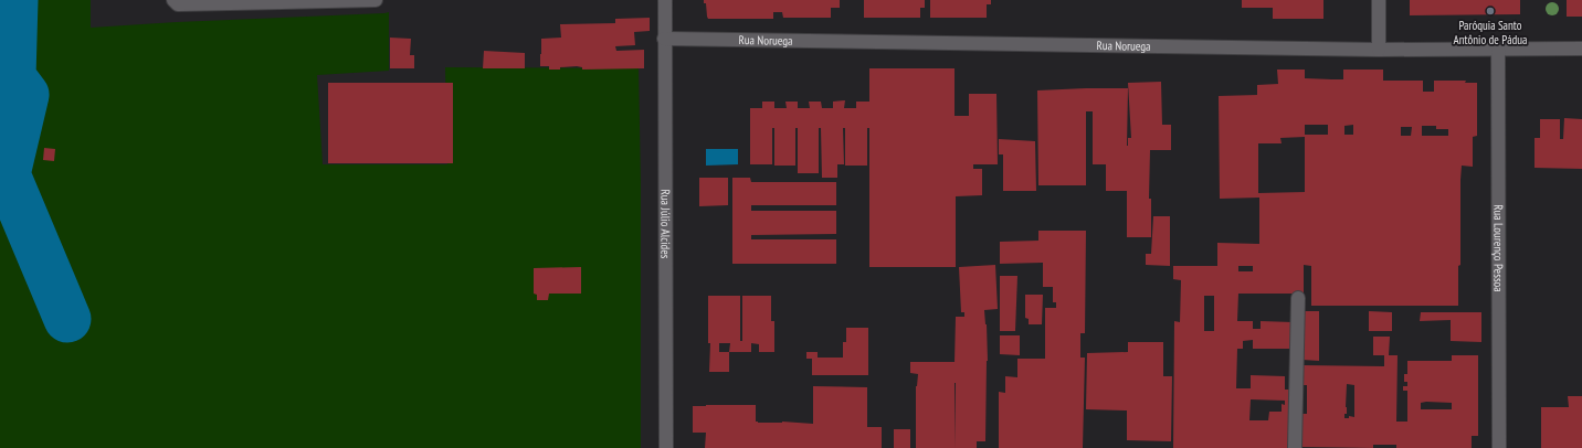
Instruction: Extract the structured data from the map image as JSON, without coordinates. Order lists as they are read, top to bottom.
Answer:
{
  "streets": {
    "street": ["Rua Noruega", "Rua Júlio Alcides", "Rua Lourenço Pessoa"]
  },
  "crossings": [
    ["Rua Noruega", "Rua Júlio Alcides"],
    ["Rua Noruega", "Rua Lourenço Pessoa"]
  ],
  "places": ["Paróquia Santo Antônio de Pádua"]
}
